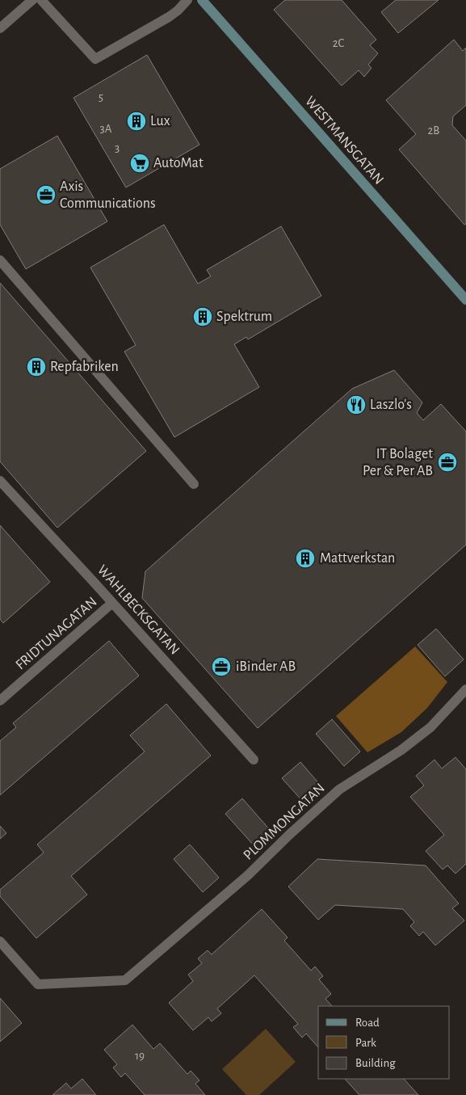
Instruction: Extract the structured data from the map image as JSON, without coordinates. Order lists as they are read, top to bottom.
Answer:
{
  "streets": {
    "street": [
      "WESTMANSGATAN",
      "WAHLBECKSGATAN",
      "FRIDTUNAGATAN",
      "PLOMMONGATAN"
    ]
  },
  "crossings": [
    ["WAHLBECKSGATAN", "FRIDTUNAGATAN"]
  ],
  "places": {
    "building": [
      "Lux",
      "Spektrum",
      "Repfabriken",
      "Mattverkstan"
    ],
    "supermarket": ["AutoMat"],
    "office": ["Axis Communications", "IT Bolaget Per & Per AB", "iBinder AB"],
    "restaurant": ["Laszlo's"]
  },
  "house_numbers": [
    "2C",
    "5",
    "3A",
    "2B",
    "3",
    "19"
  ],
  "legend": ["Road", "Park", "Building"]
}
